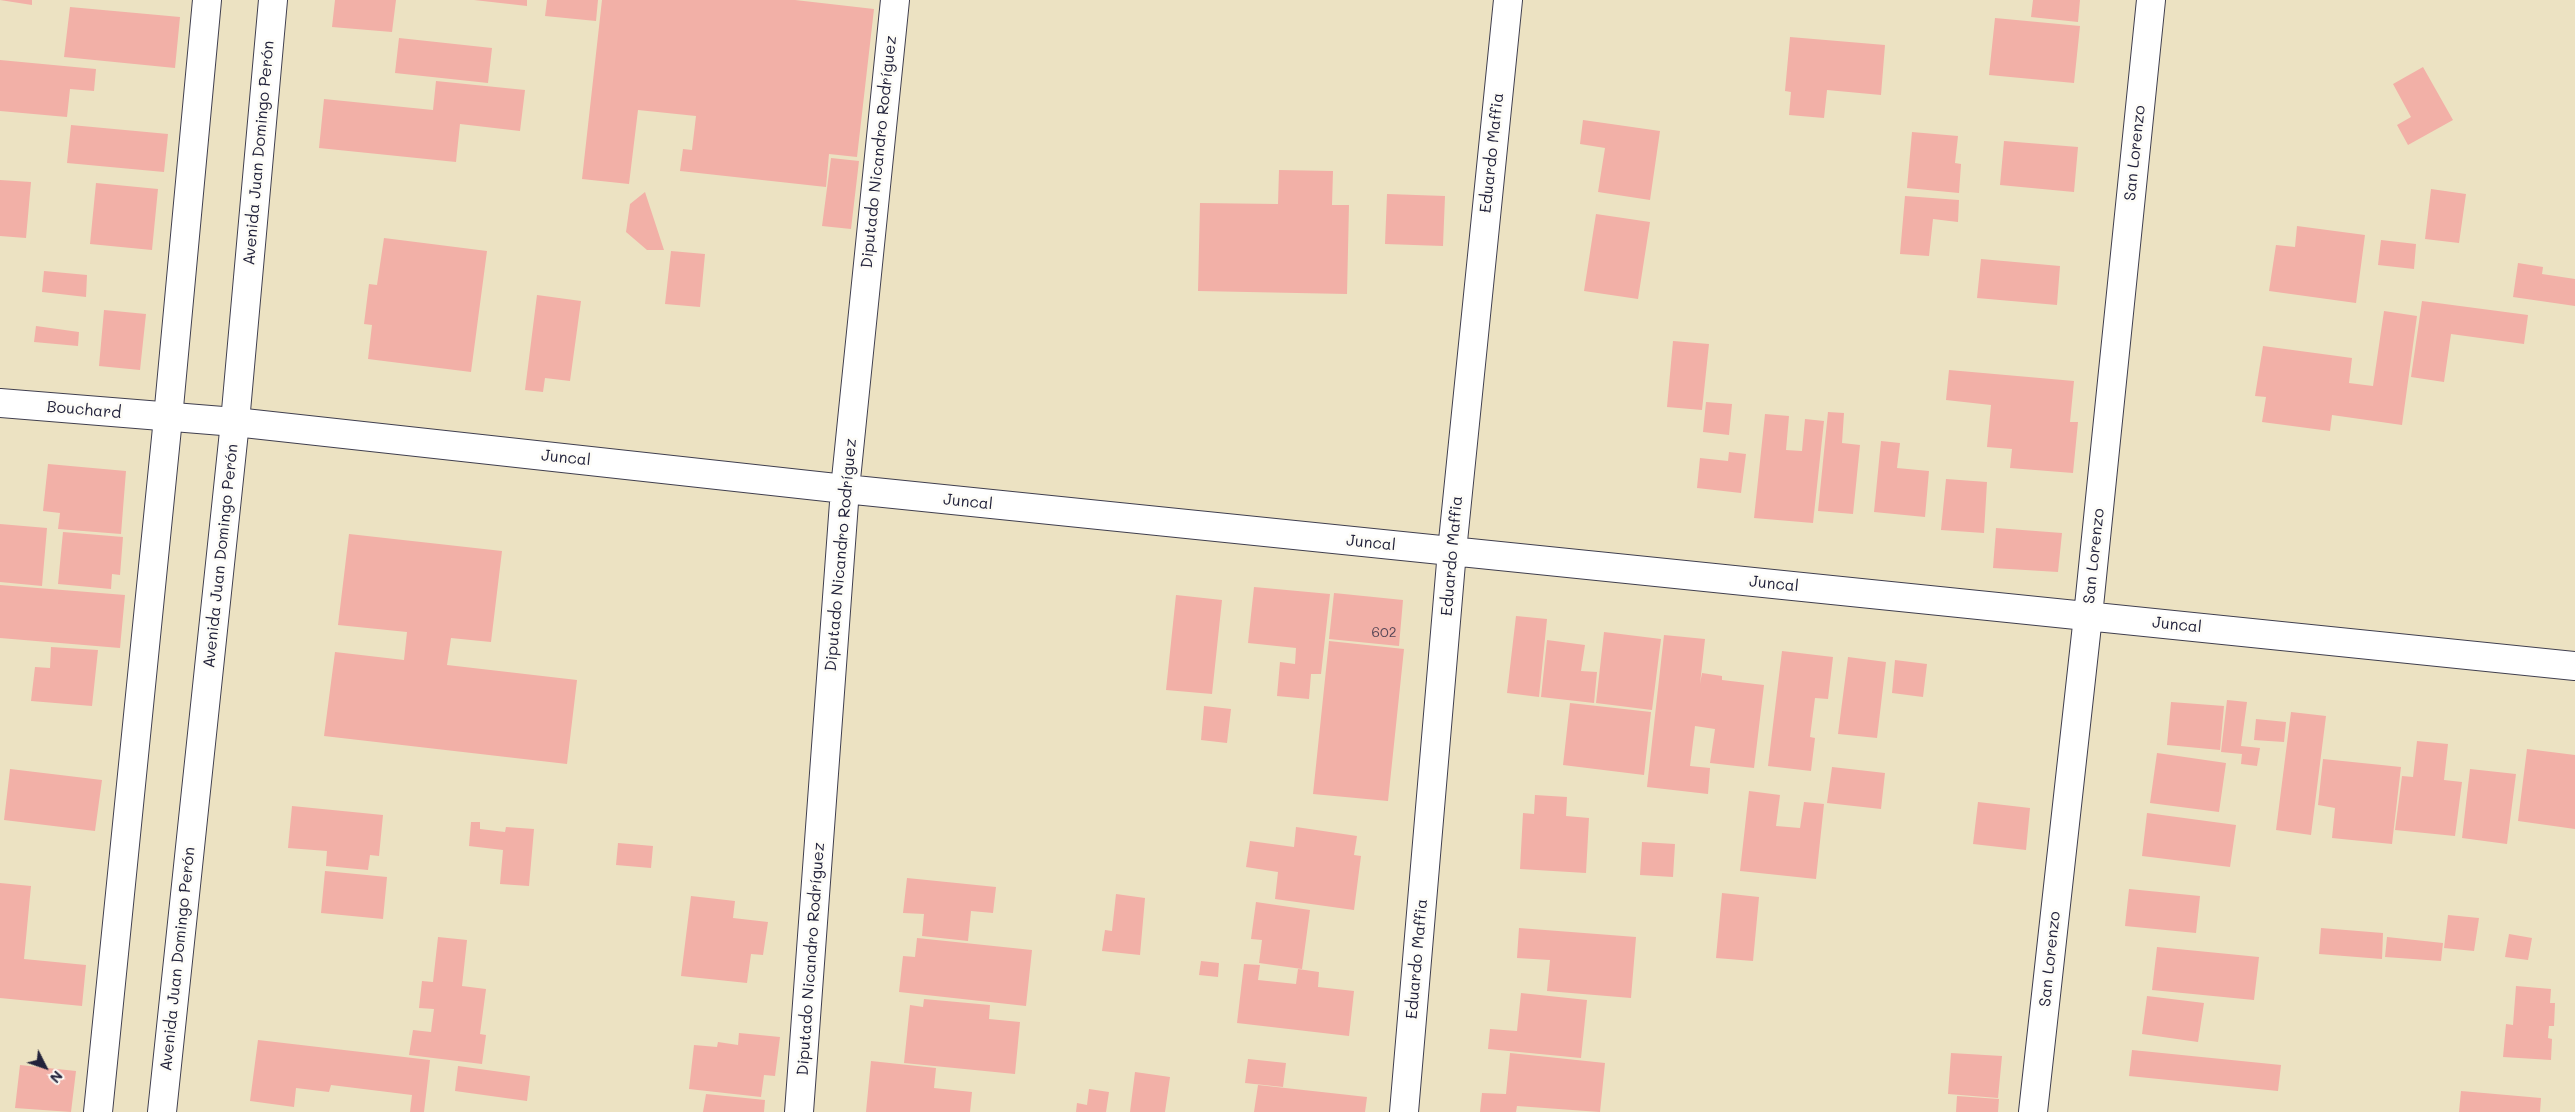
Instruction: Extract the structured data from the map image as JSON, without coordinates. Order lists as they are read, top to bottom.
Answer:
{
  "streets": {
    "street": [
      "Diputado Nicandro Rodríguez",
      "Avenida Juan Domingo Perón",
      "Eduardo Maffia",
      "San Lorenzo",
      "Bouchard",
      "Juncal"
    ]
  },
  "crossings": [
    ["Diputado Nicandro Rodríguez", "Juncal"],
    ["Avenida Juan Domingo Perón", "Juncal"],
    ["Eduardo Maffia", "Juncal"],
    ["San Lorenzo", "Juncal"],
    ["Bouchard", "Juncal"]
  ],
  "house_numbers": ["602"],
  "north": "bottom right"
}
